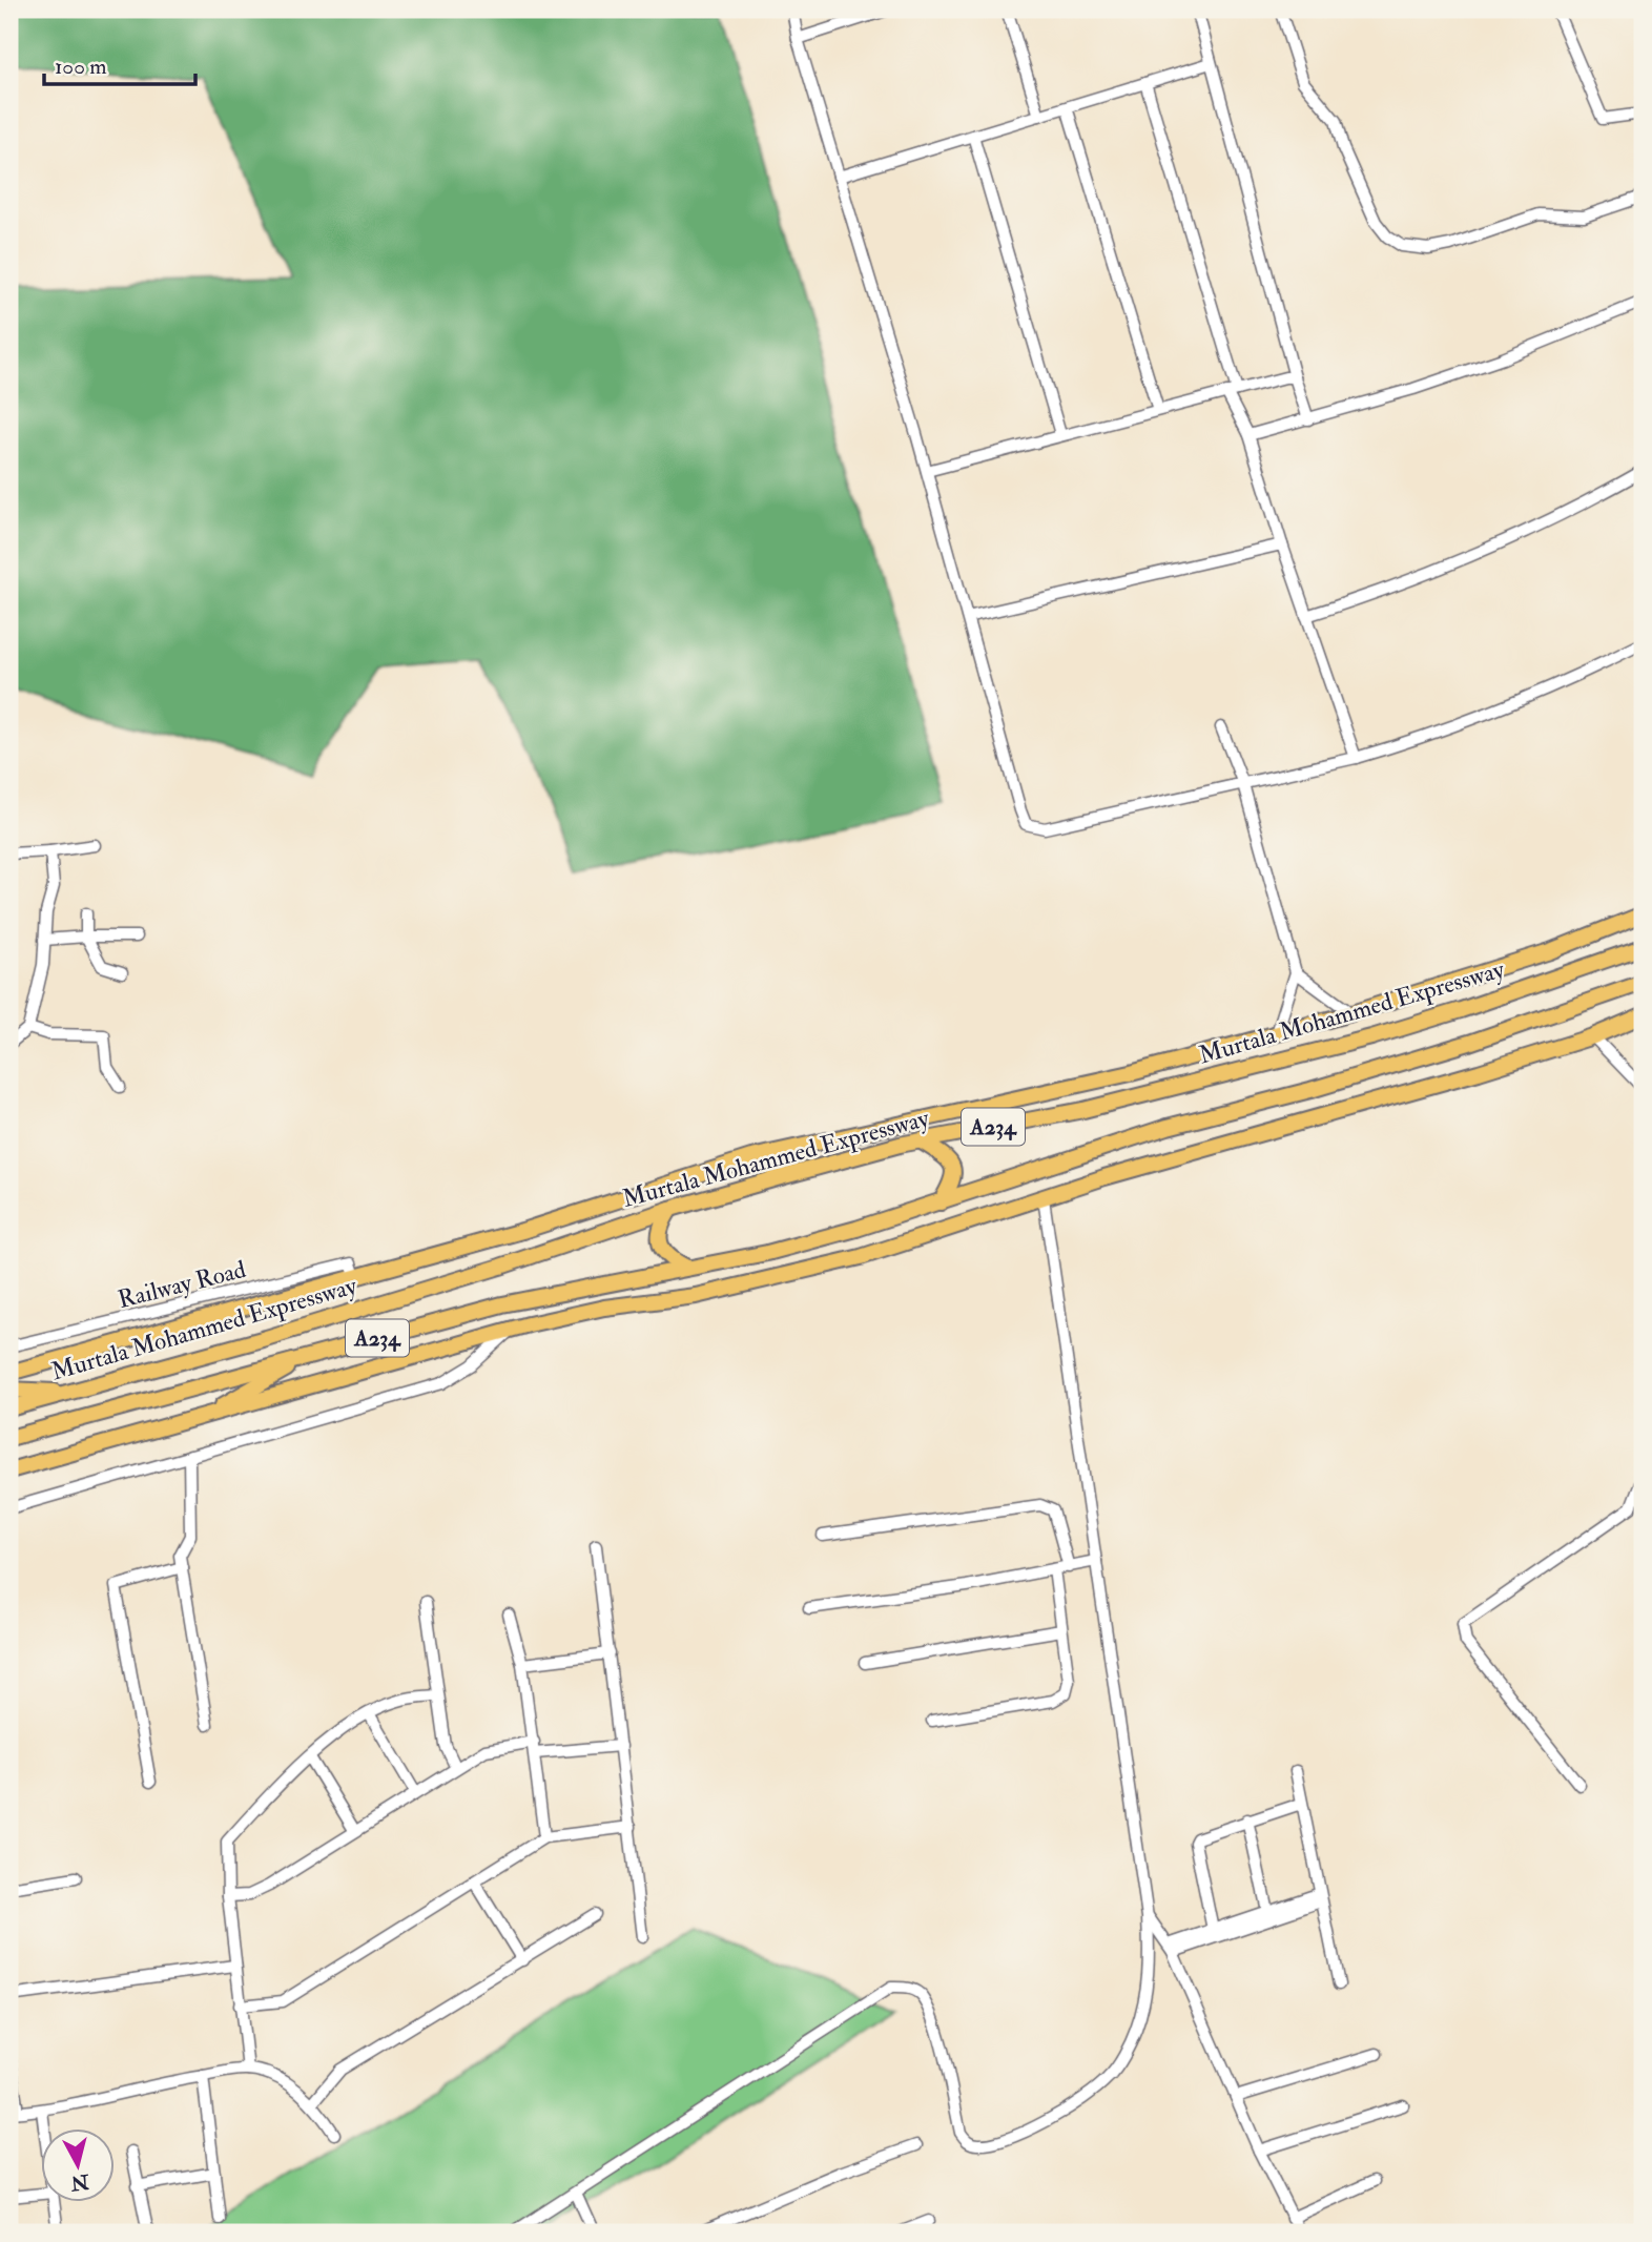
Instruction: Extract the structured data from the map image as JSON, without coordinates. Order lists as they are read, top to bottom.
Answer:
{
  "streets": {
    "highway": ["Murtala Mohammed Expressway", "A234"],
    "street": ["Railway Road"]
  },
  "crossings": [
    ["Murtala Mohammed Expressway", "Railway Road"]
  ],
  "scale_bar": "100 m",
  "north": "bottom"
}
